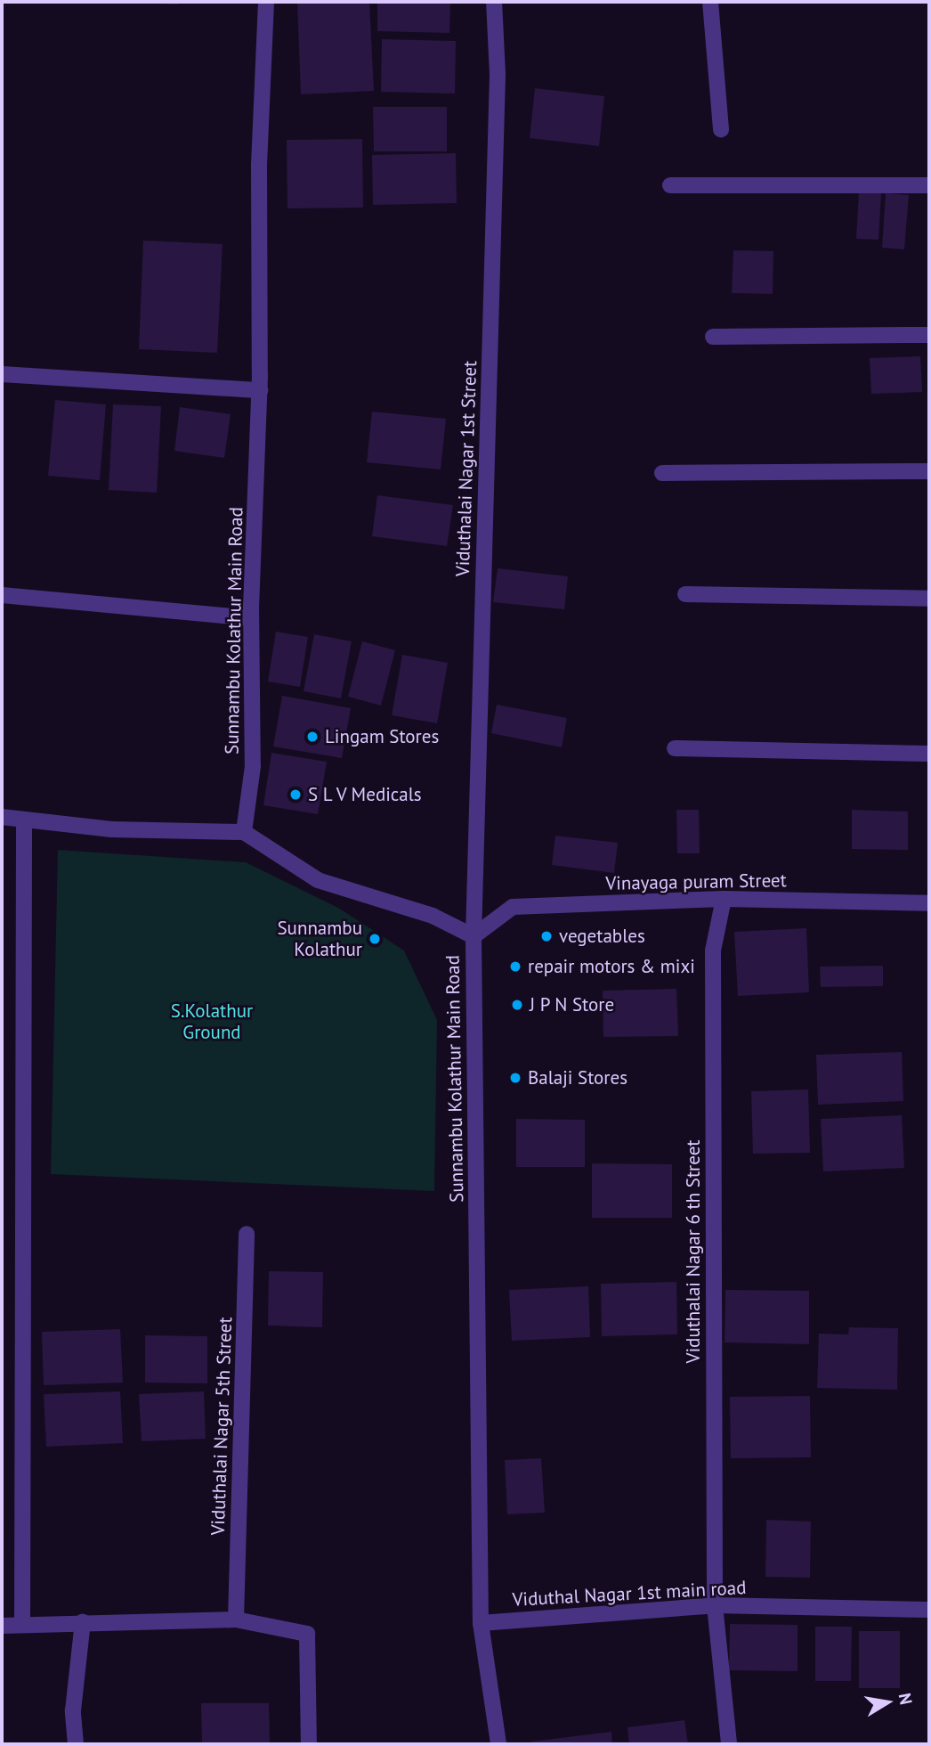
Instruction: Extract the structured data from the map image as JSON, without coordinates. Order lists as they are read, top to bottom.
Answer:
{
  "streets": {
    "street": [
      "Viduthalai Nagar 1st Street",
      "Sunnambu Kolathur Main Road",
      "Vinayaga puram Street",
      "Viduthalai Nagar 6 th Street",
      "Viduthalai Nagar 5th Street",
      "Viduthal Nagar 1st main road"
    ]
  },
  "crossings": [
    ["Viduthalai Nagar 1st Street", "Sunnambu Kolathur Main Road"],
    ["Viduthalai Nagar 1st Street", "Vinayaga puram Street"],
    ["Sunnambu Kolathur Main Road", "Vinayaga puram Street"],
    ["Sunnambu Kolathur Main Road", "Viduthal Nagar 1st main road"],
    ["Vinayaga puram Street", "Viduthalai Nagar 6 th Street"],
    ["Viduthalai Nagar 6 th Street", "Viduthal Nagar 1st main road"]
  ],
  "parks": ["S.Kolathur Ground"],
  "places": [
    "Lingam Stores",
    "S L V Medicals",
    "vegetables",
    "Sunnambu Kolathur",
    "repair motors & mixi",
    "J P N Store",
    "Balaji Stores"
  ],
  "north": "right"
}
